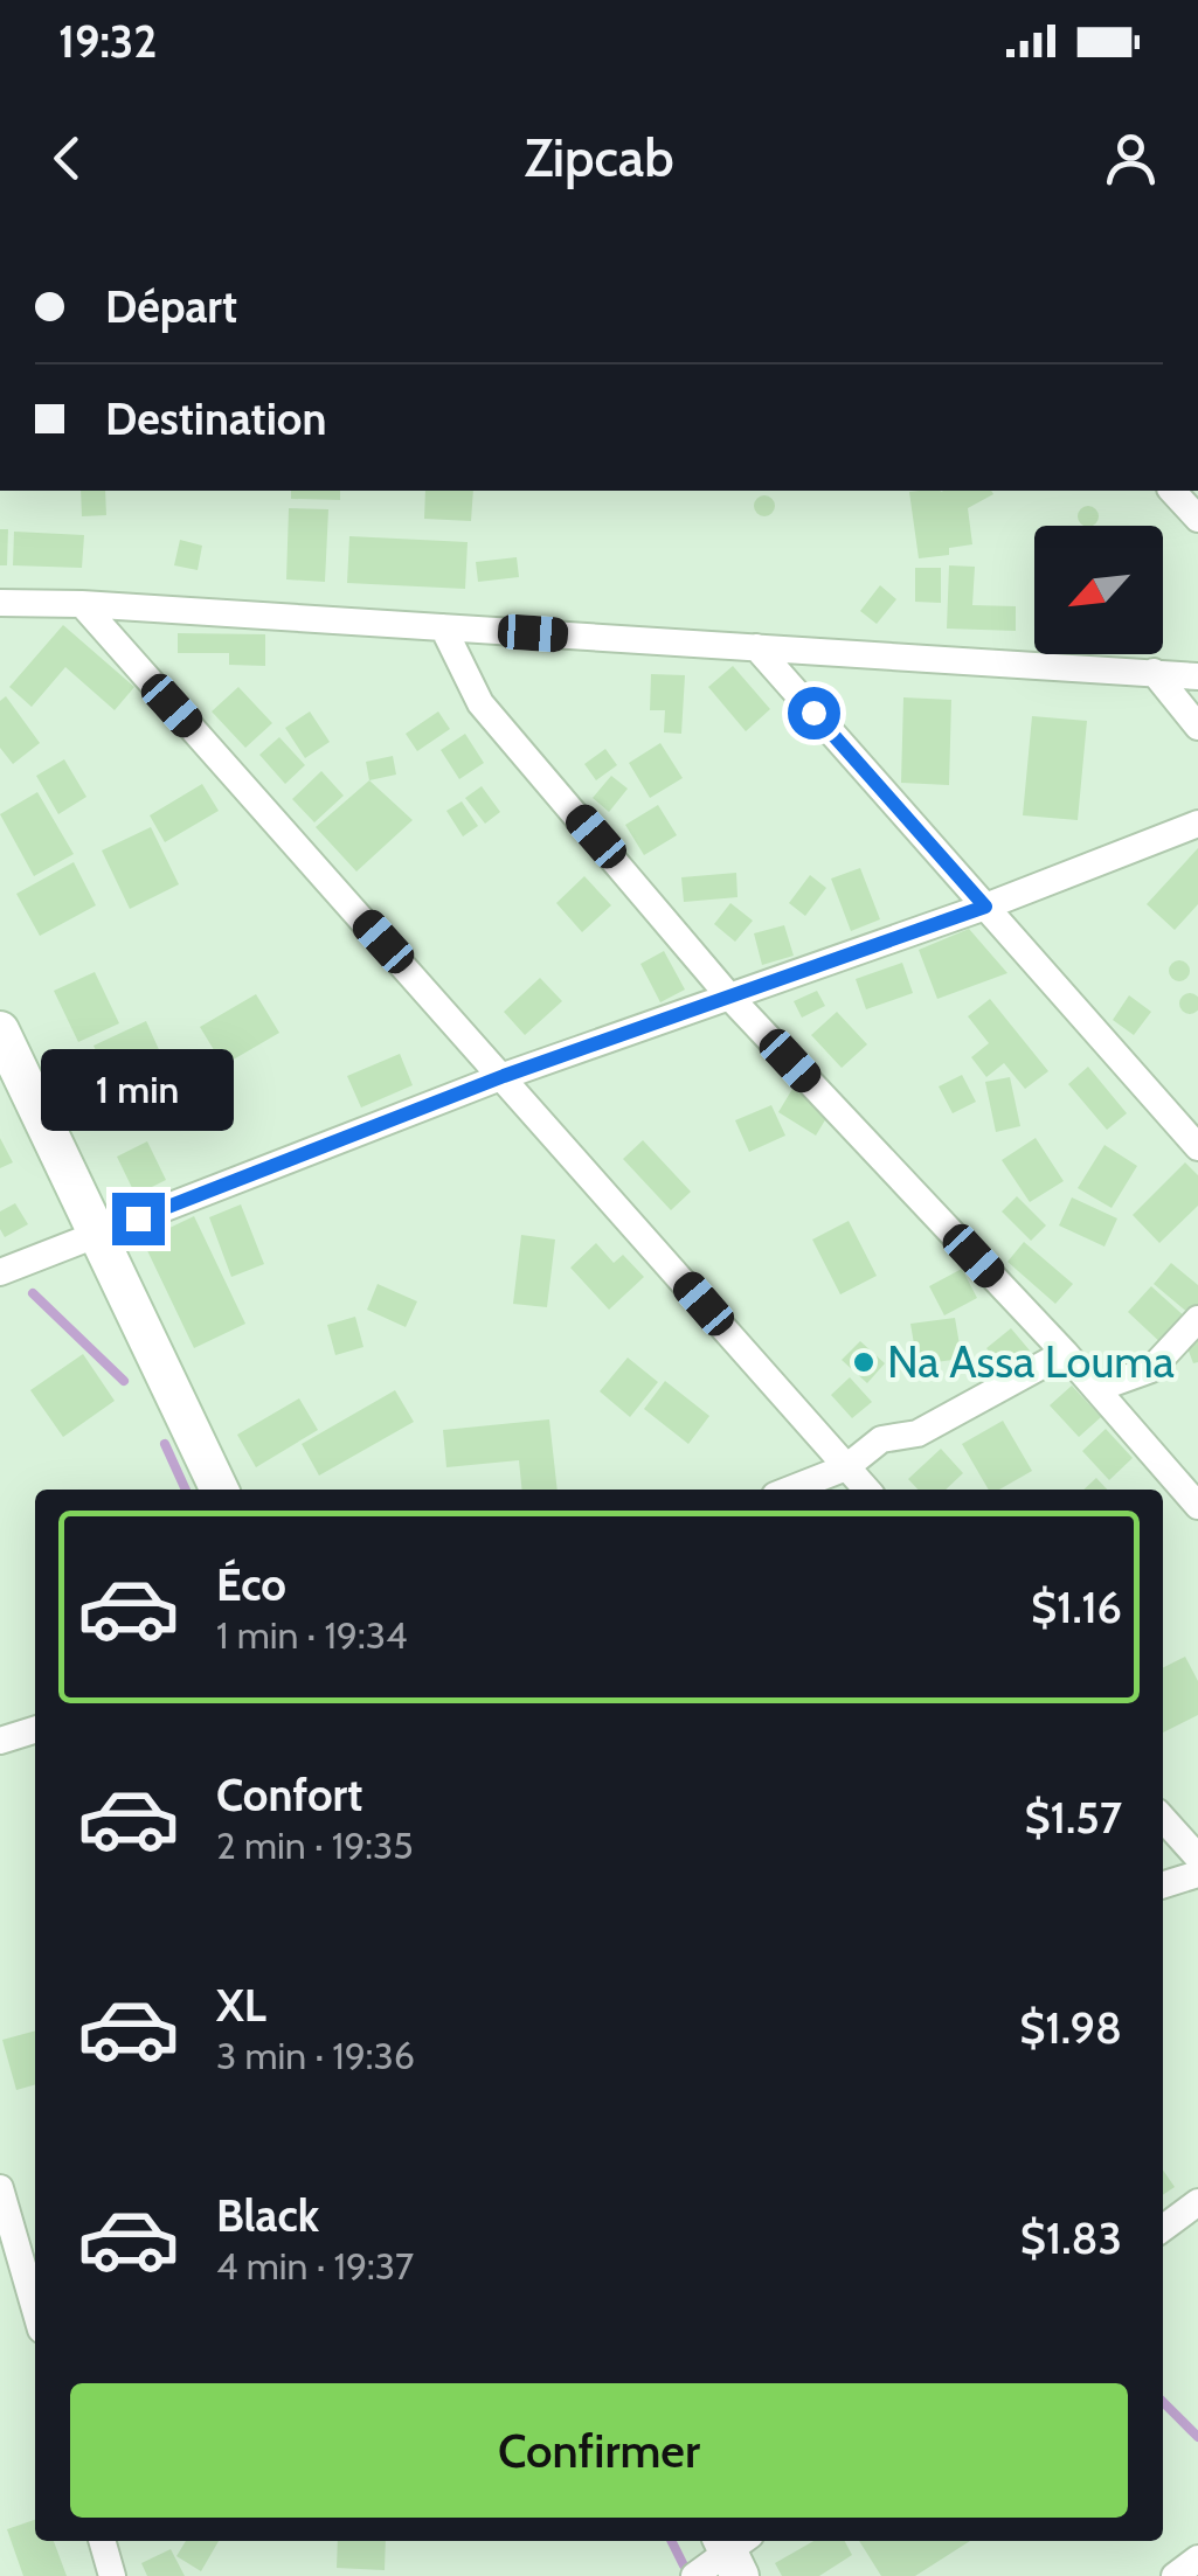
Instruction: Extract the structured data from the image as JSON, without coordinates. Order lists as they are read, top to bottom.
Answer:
{
  "places": ["Na Assa Louma"],
  "north": "bottom left",
  "page": {
    "status": "19:32",
    "header": "Zipcab",
    "banner": ["Départ", "Destination"],
    "bubble": "1 min",
    "list": [
      {
        "name": "Éco",
        "note": "1 min · 19:34",
        "value": "$1.16"
      },
      {
        "name": "Confort",
        "note": "2 min · 19:35",
        "value": "$1.57"
      },
      {
        "name": "XL",
        "note": "3 min · 19:36",
        "value": "$1.98"
      },
      {
        "name": "Black",
        "note": "4 min · 19:37",
        "value": "$1.83"
      }
    ],
    "buttons": "Confirmer"
  }
}
